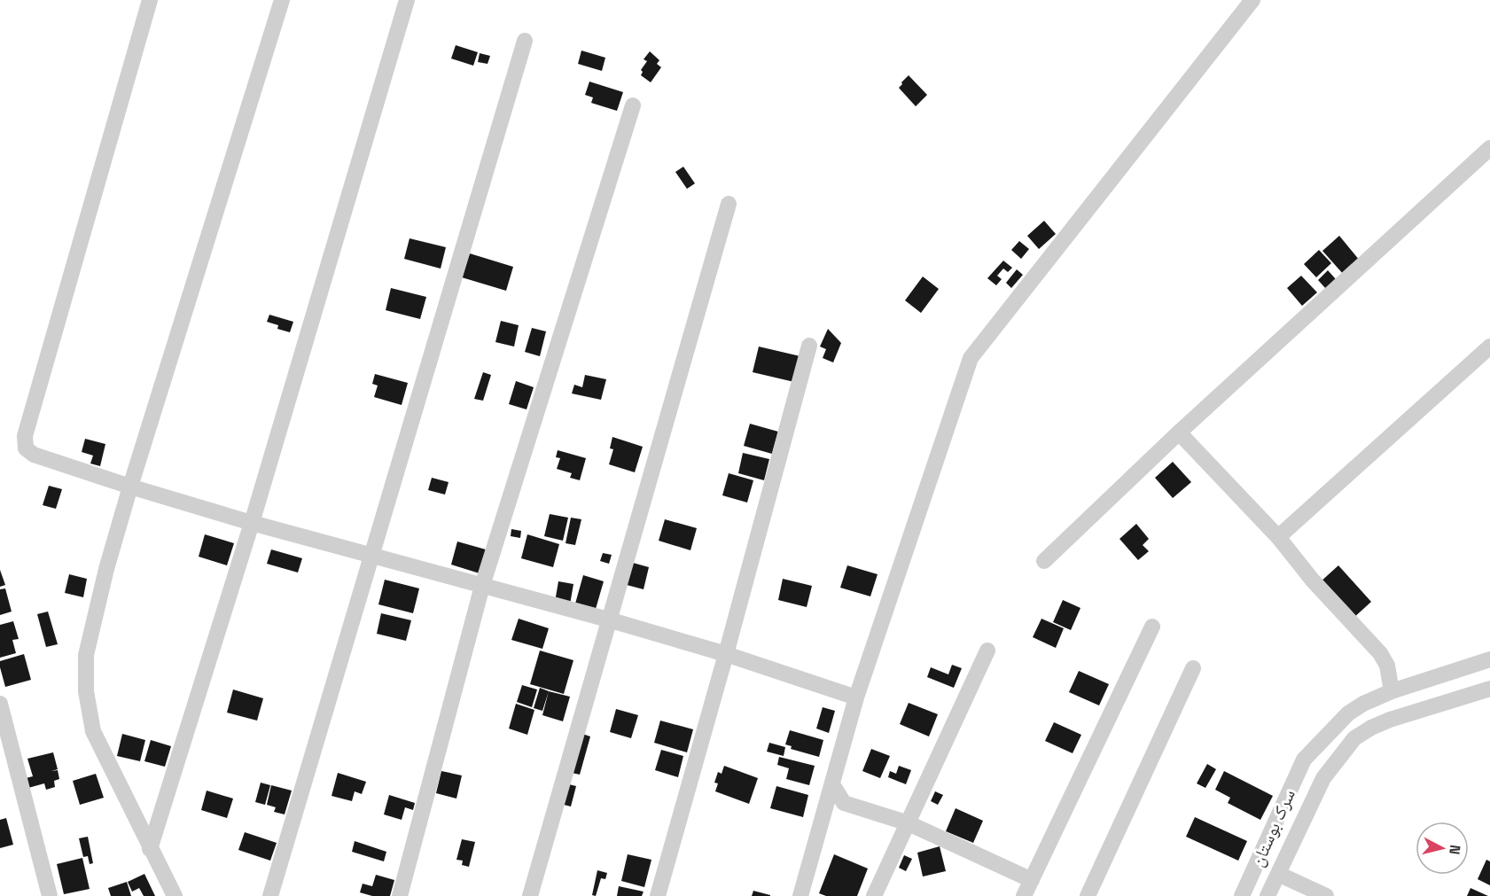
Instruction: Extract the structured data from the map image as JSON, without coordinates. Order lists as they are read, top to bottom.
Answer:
{
  "streets": {
    "street": ["سرک بوستان"]
  },
  "north": "right"
}
